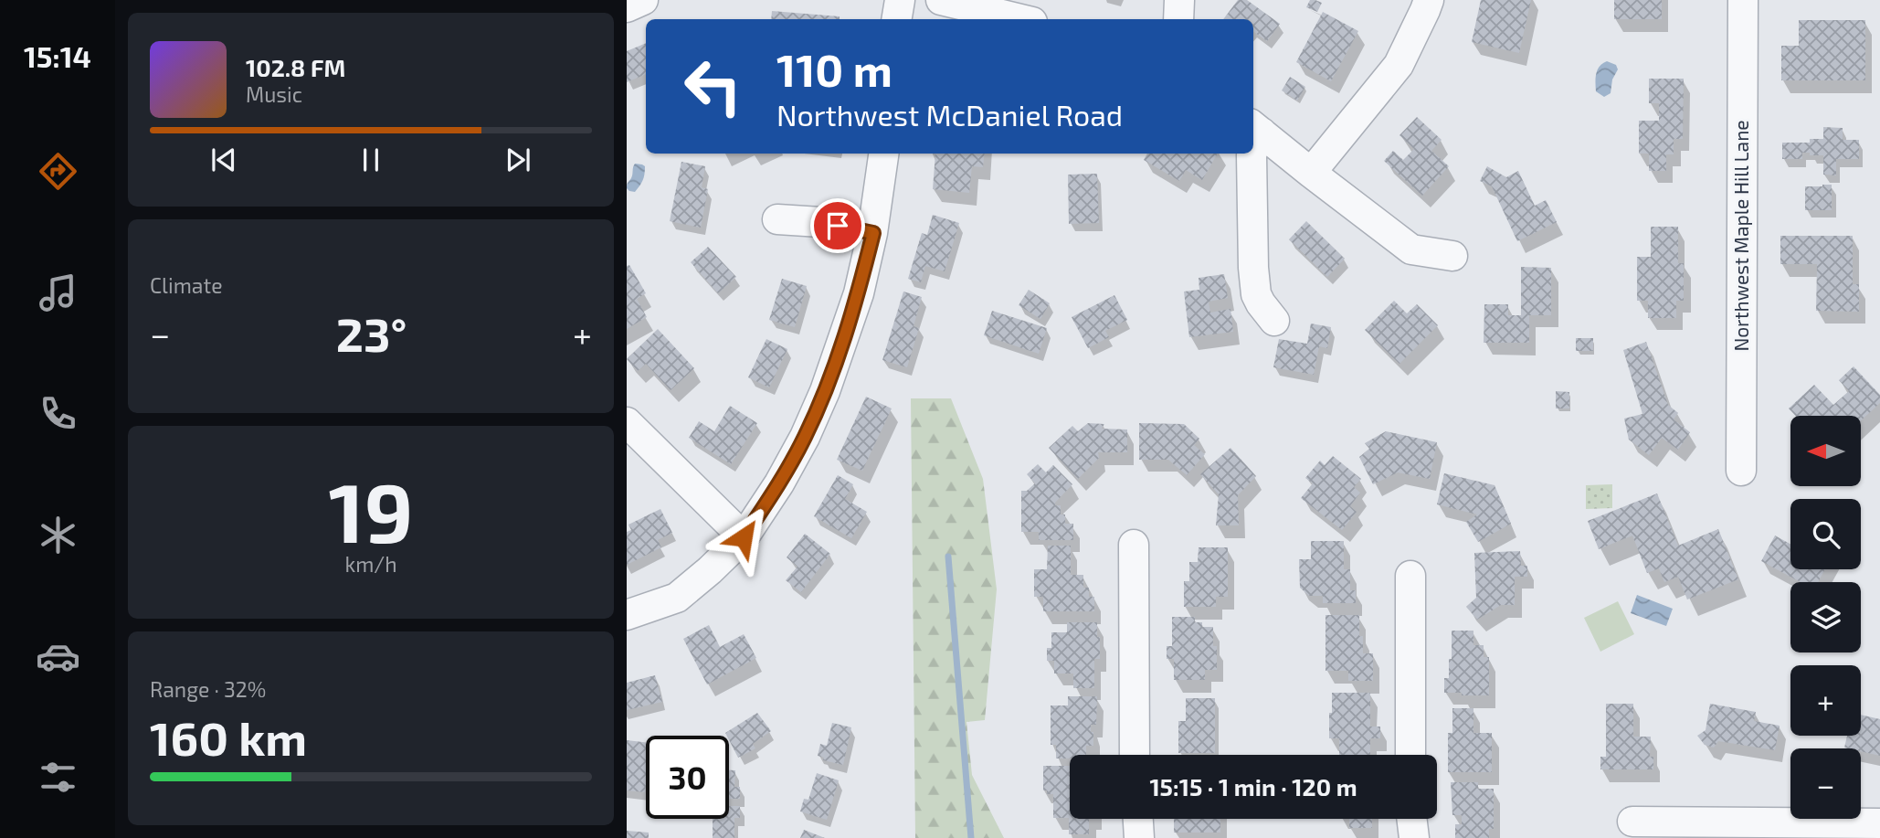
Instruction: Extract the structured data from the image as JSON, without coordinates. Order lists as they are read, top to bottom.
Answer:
{
  "streets": {
    "street": ["Northwest Maple Hill Lane"]
  },
  "north": "left",
  "page": {
    "tabs": "15:14",
    "turn": ["110 m", "Northwest McDaniel Road"],
    "song": ["102.8 FM", "Music"],
    "tile": [
      "Climate",
      ["19", "km/h"],
      ["Range · 32%", "160 km"]
    ],
    "heat": ["−", "23°", "+"],
    "map_buttons": ["+", "−"],
    "limit": "30",
    "trip": "15:15 · 1 min · 120 m"
  }
}
